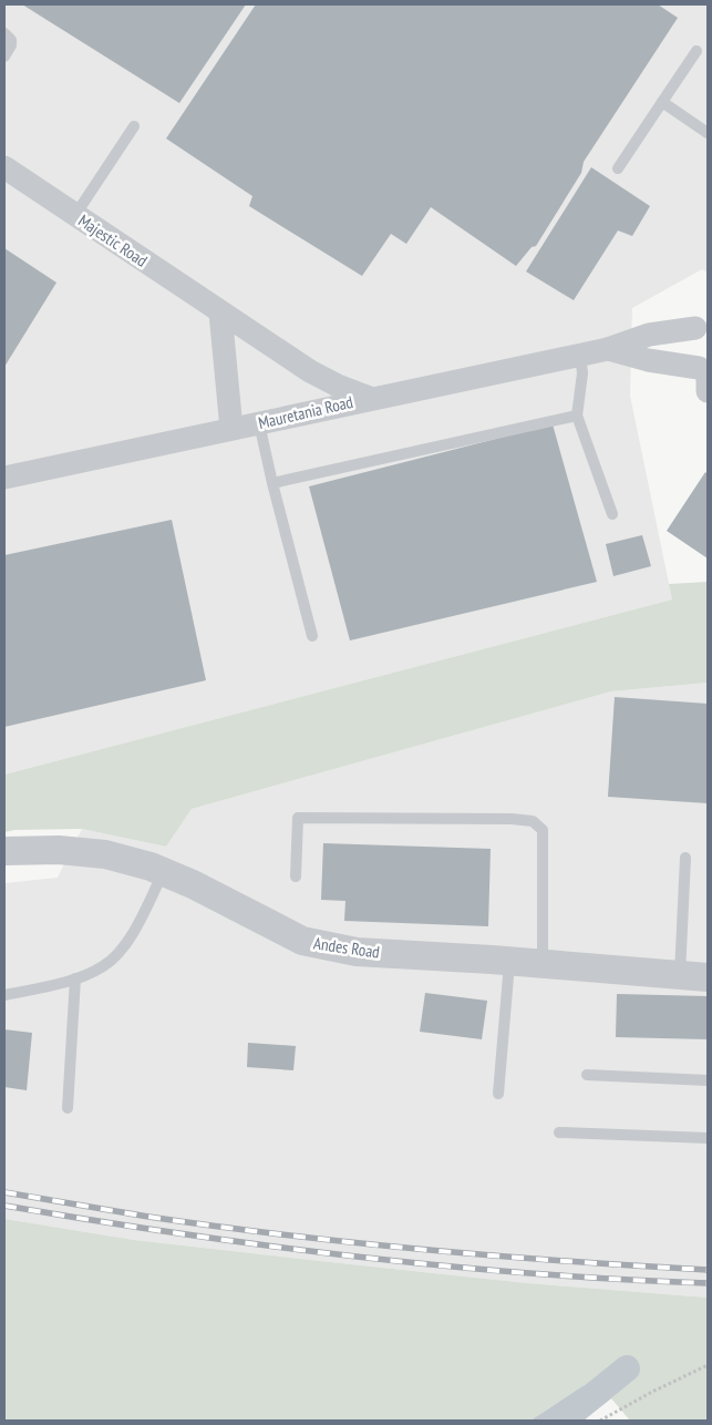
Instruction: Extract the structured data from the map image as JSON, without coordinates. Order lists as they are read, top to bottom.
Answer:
{
  "streets": {
    "street": ["Majestic Road", "Mauretania Road", "Andes Road"]
  },
  "crossings": [
    ["Majestic Road", "Mauretania Road"]
  ]
}
